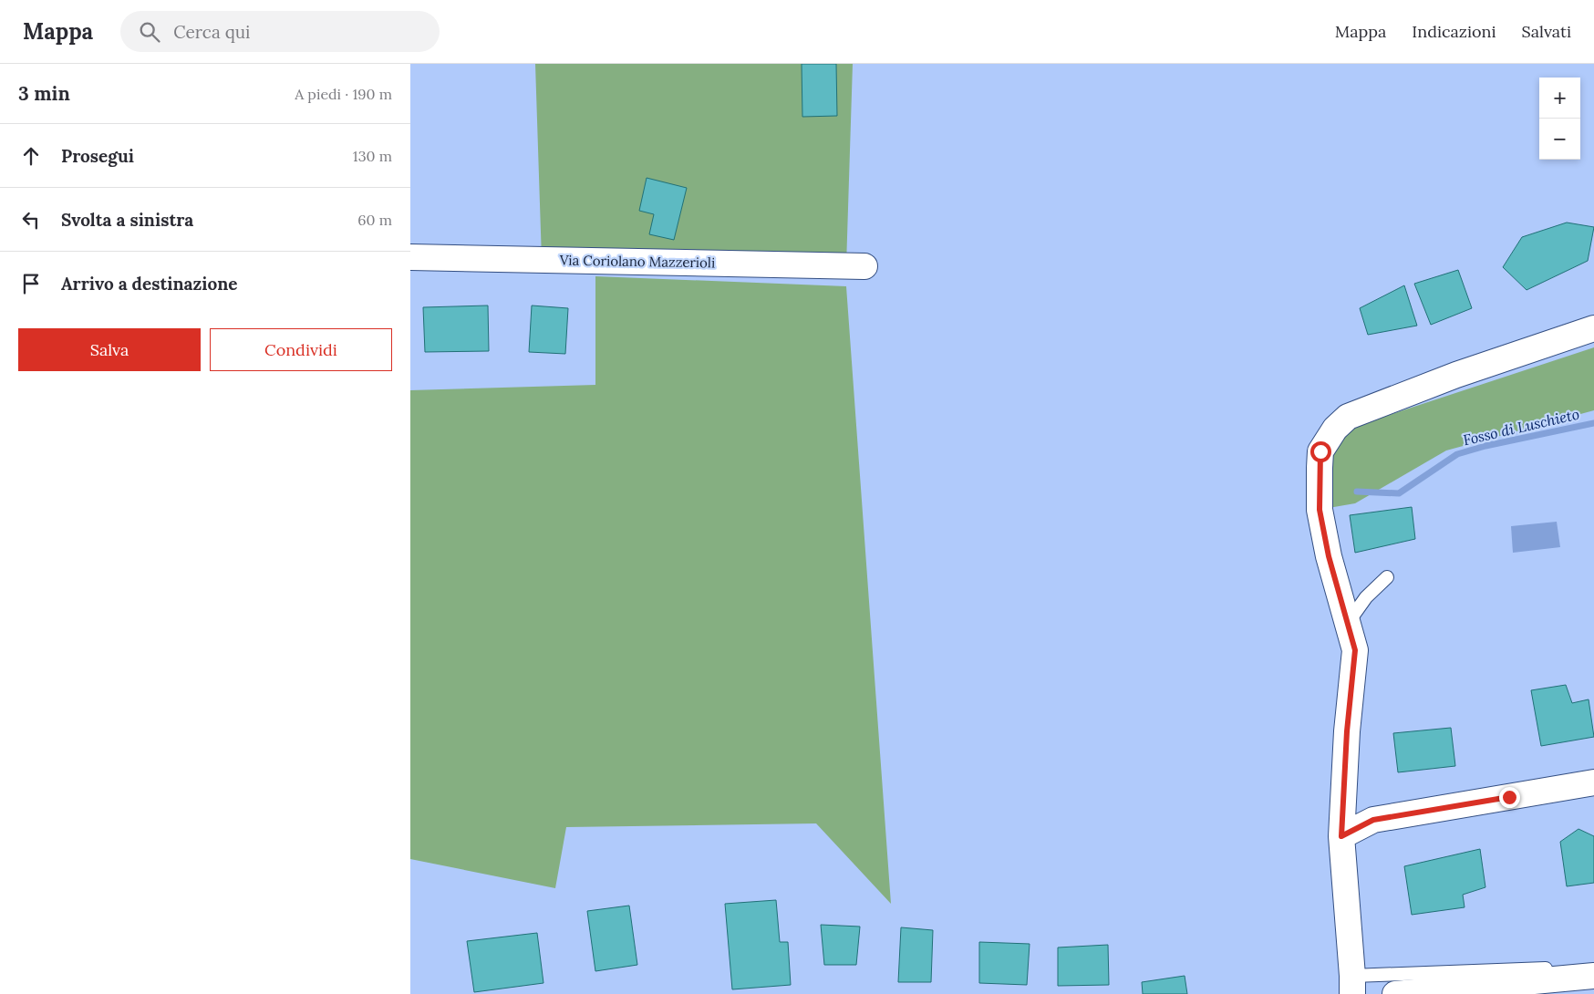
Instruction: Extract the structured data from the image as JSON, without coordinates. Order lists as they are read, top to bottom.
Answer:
{
  "streets": {
    "street": ["Via Coriolano Mazzerioli"]
  },
  "water": ["Fosso di Luschieto"],
  "page": {
    "header": "Mappa",
    "search": "Cerca qui",
    "nav": ["Mappa", "Indicazioni", "Salvati"],
    "heading": ["3 min", "A piedi · 190 m"],
    "map_buttons": ["+", "−"],
    "list": [
      ["Prosegui", "130 m"],
      ["Svolta a sinistra", "60 m"],
      "Arrivo a destinazione"
    ],
    "buttons": ["Salva", "Condividi"]
  }
}
